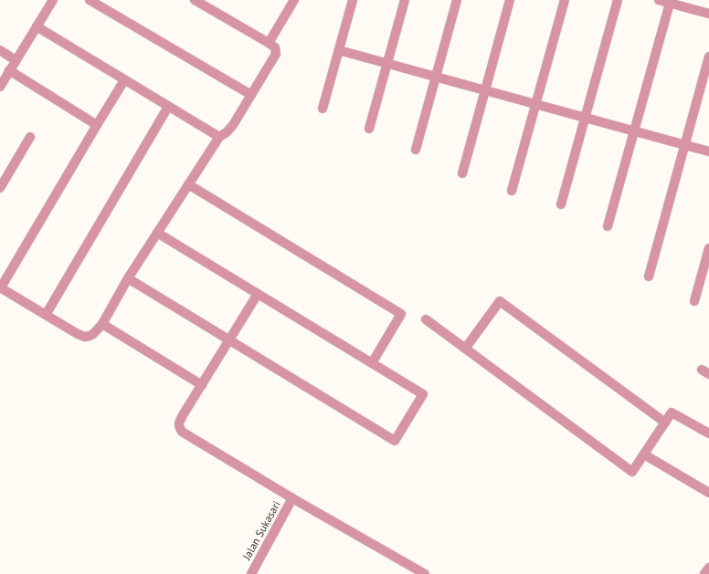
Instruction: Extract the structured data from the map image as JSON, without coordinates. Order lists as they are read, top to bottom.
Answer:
{
  "streets": {
    "street": ["Jalan Sukasari"]
  }
}
